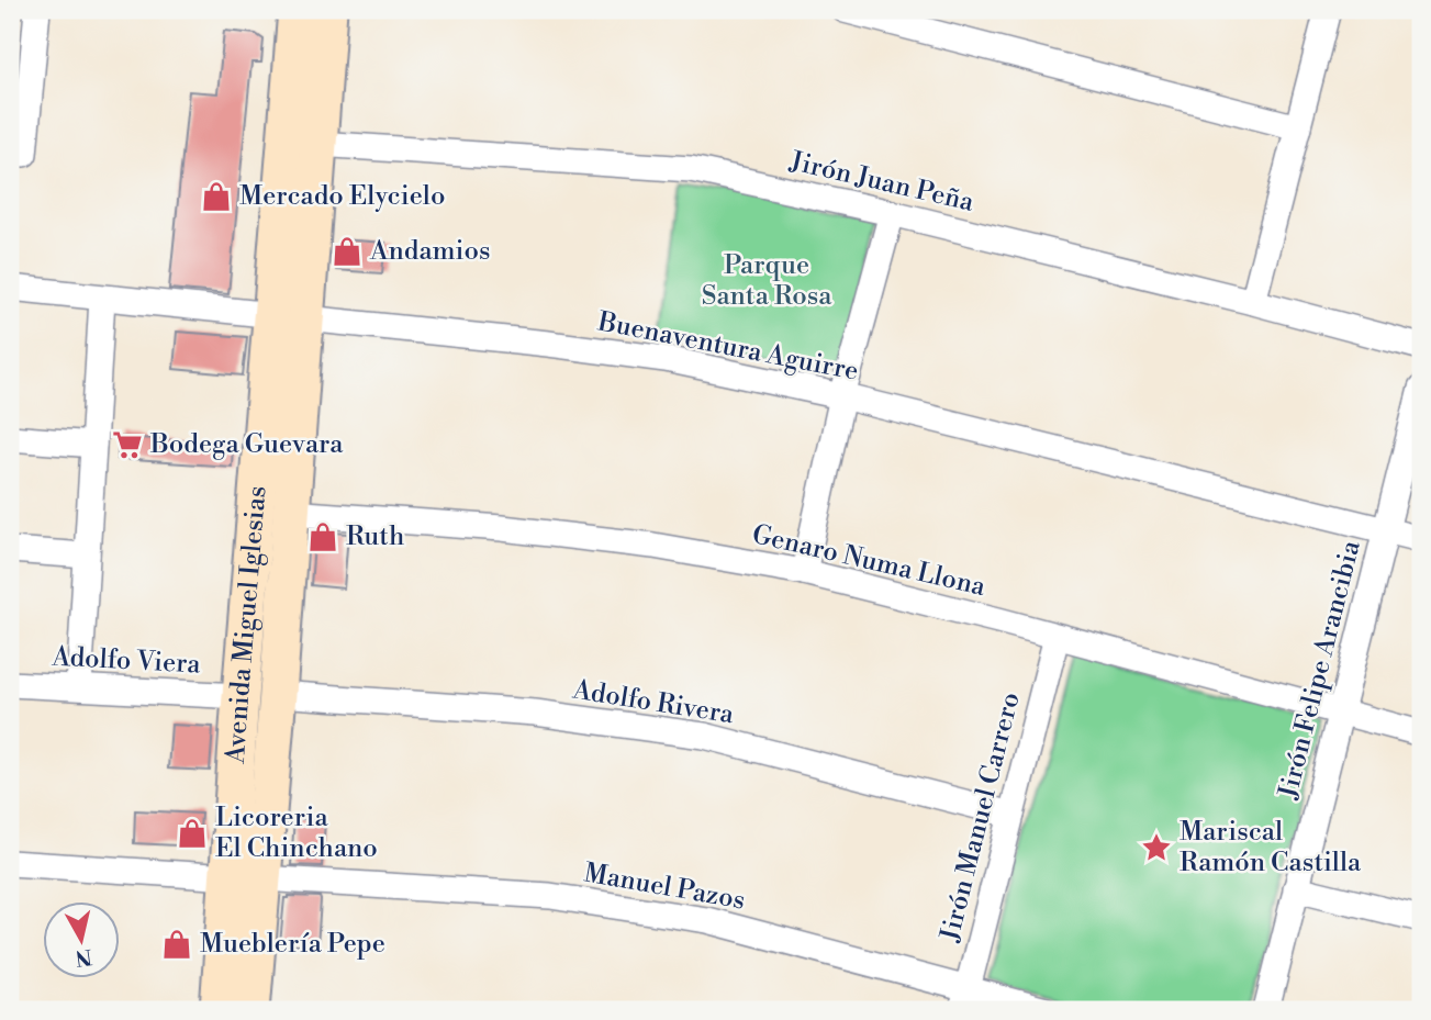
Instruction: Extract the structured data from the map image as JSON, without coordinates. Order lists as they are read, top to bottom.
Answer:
{
  "streets": {
    "main road": ["Avenida Miguel Iglesias"],
    "street": [
      "Jirón Juan Peña",
      "Buenaventura Aguirre",
      "Genaro Numa Llona",
      "Adolfo Viera",
      "Jirón Felipe Arancibia",
      "Adolfo Rivera",
      "Jirón Manuel Carrero",
      "Manuel Pazos"
    ]
  },
  "crossings": [
    ["Jirón Juan Peña", "Avenida Miguel Iglesias"],
    ["Buenaventura Aguirre", "Avenida Miguel Iglesias"],
    ["Buenaventura Aguirre", "Jirón Felipe Arancibia"],
    ["Genaro Numa Llona", "Avenida Miguel Iglesias"],
    ["Genaro Numa Llona", "Jirón Felipe Arancibia"],
    ["Genaro Numa Llona", "Jirón Manuel Carrero"],
    ["Avenida Miguel Iglesias", "Adolfo Viera"],
    ["Avenida Miguel Iglesias", "Adolfo Rivera"],
    ["Avenida Miguel Iglesias", "Manuel Pazos"],
    ["Adolfo Rivera", "Jirón Manuel Carrero"],
    ["Jirón Manuel Carrero", "Manuel Pazos"]
  ],
  "parks": ["Parque Santa Rosa"],
  "places": {
    "shop": [
      "Mercado Elycielo",
      "Andamios",
      "Ruth",
      "Licoreria El Chinchano",
      "Mueblería Pepe"
    ],
    "supermarket": ["Bodega Guevara"],
    "place": ["Mariscal Ramón Castilla"]
  },
  "north": "bottom"
}
